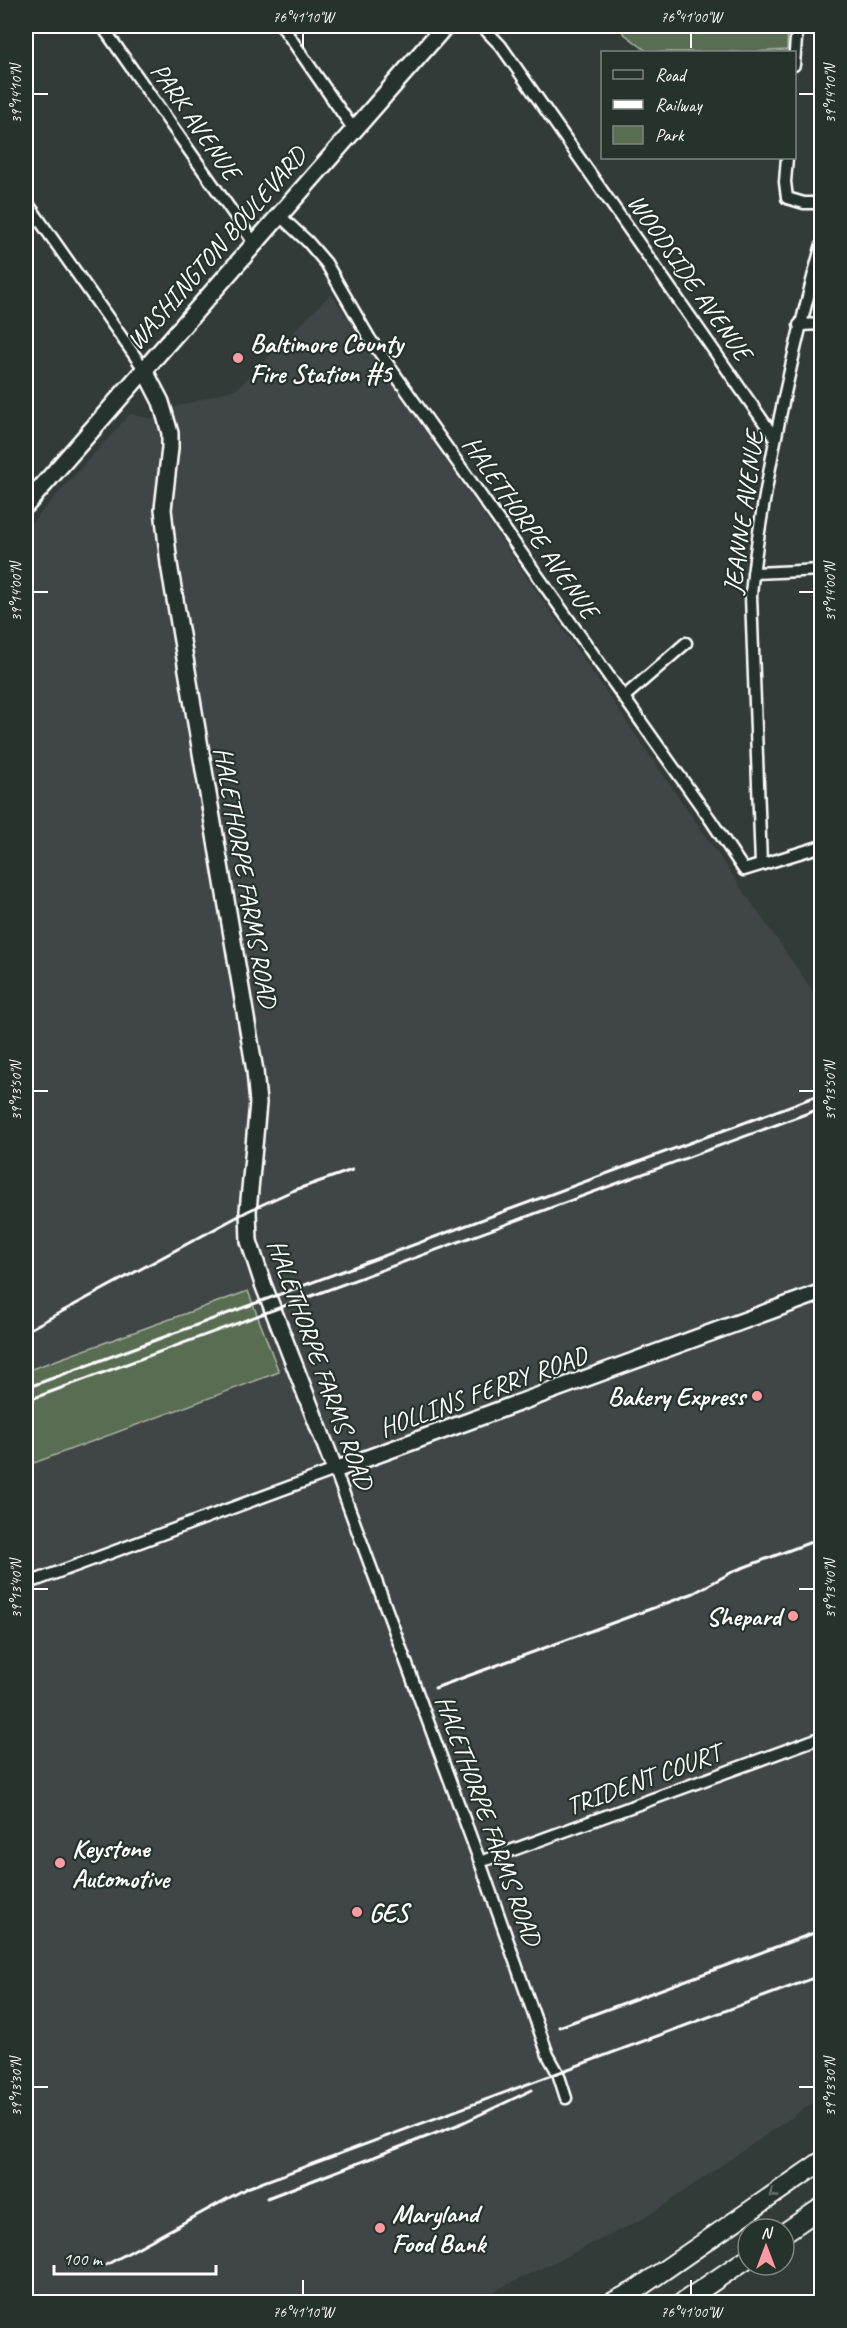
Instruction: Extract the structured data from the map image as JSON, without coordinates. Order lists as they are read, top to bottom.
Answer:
{
  "streets": {
    "main road": ["WASHINGTON BOULEVARD"],
    "street": [
      "PARK AVENUE",
      "WOODSIDE AVENUE",
      "JEANNE AVENUE",
      "HALETHORPE AVENUE",
      "HALETHORPE FARMS ROAD",
      "HOLLINS FERRY ROAD",
      "TRIDENT COURT"
    ]
  },
  "crossings": [
    ["PARK AVENUE", "WASHINGTON BOULEVARD"],
    ["WASHINGTON BOULEVARD", "HALETHORPE AVENUE"],
    ["WASHINGTON BOULEVARD", "HALETHORPE FARMS ROAD"],
    ["WOODSIDE AVENUE", "JEANNE AVENUE"],
    ["JEANNE AVENUE", "HALETHORPE AVENUE"],
    ["HALETHORPE FARMS ROAD", "HOLLINS FERRY ROAD"],
    ["HALETHORPE FARMS ROAD", "TRIDENT COURT"]
  ],
  "places": [
    "Baltimore County Fire Station #5",
    "Bakery Express",
    "Shepard",
    "Keystone Automotive",
    "GES",
    "Maryland Food Bank"
  ],
  "legend": ["Road", "Railway", "Park"],
  "scale_bar": "100 m",
  "north": "top",
  "coordinates": [
    "76°41'10\"W",
    "76°41'00\"W",
    "39°14'10\"N",
    "39°14'00\"N",
    "39°13'50\"N",
    "39°13'40\"N",
    "39°13'30\"N"
  ]
}
